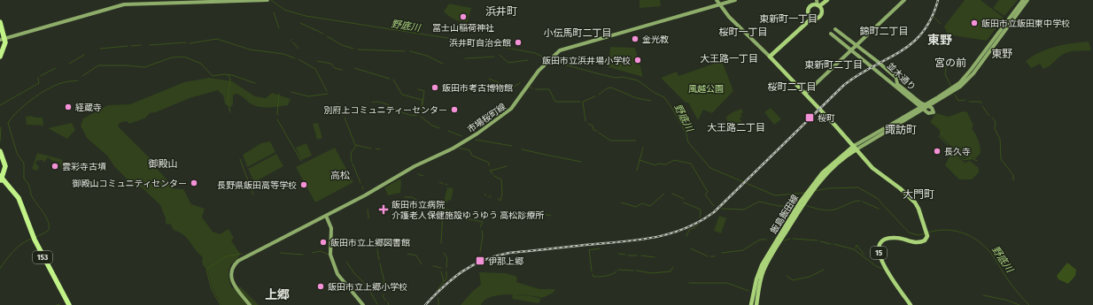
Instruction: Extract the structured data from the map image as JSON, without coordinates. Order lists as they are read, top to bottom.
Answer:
{
  "streets": {
    "highway": ["153"],
    "main road": ["飯島飯田線", "15"],
    "street": ["並木通り", "市場桜町線"]
  },
  "crossings": [
    ["飯島飯田線", "15"]
  ],
  "districts": [
    "浜井町",
    "東新町一丁目",
    "錦町二丁目",
    "桜町一丁目",
    "小伝馬町二丁目",
    "東野",
    "東野",
    "大王路一丁目",
    "宮の前",
    "東新町二丁目",
    "桜町二丁目",
    "大王路二丁目",
    "諏訪町",
    "御殿山",
    "高松",
    "大門町",
    "上郷"
  ],
  "water": ["野底川"],
  "parks": ["風越公園"],
  "places": {
    "other": [
      "冨士山稲荷神社",
      "飯田市立飯田東中学校",
      "金光教",
      "浜井町自治会館",
      "飯田市立浜井場小学校",
      "飯田市考古博物館",
      "経蔵寺",
      "別府上コミュニティーセンター",
      "長久寺",
      "雲彩寺古墳",
      "御殿山コミュニティセンター",
      "長野県飯田高等学校",
      "飯田市立上郷図書館",
      "飯田市立上郷小学校"
    ],
    "transit": ["桜町", "伊那上郷"],
    "health": ["飯田市立病院 介護老人保健施設ゆうゆう 高松診療所"]
  }
}
